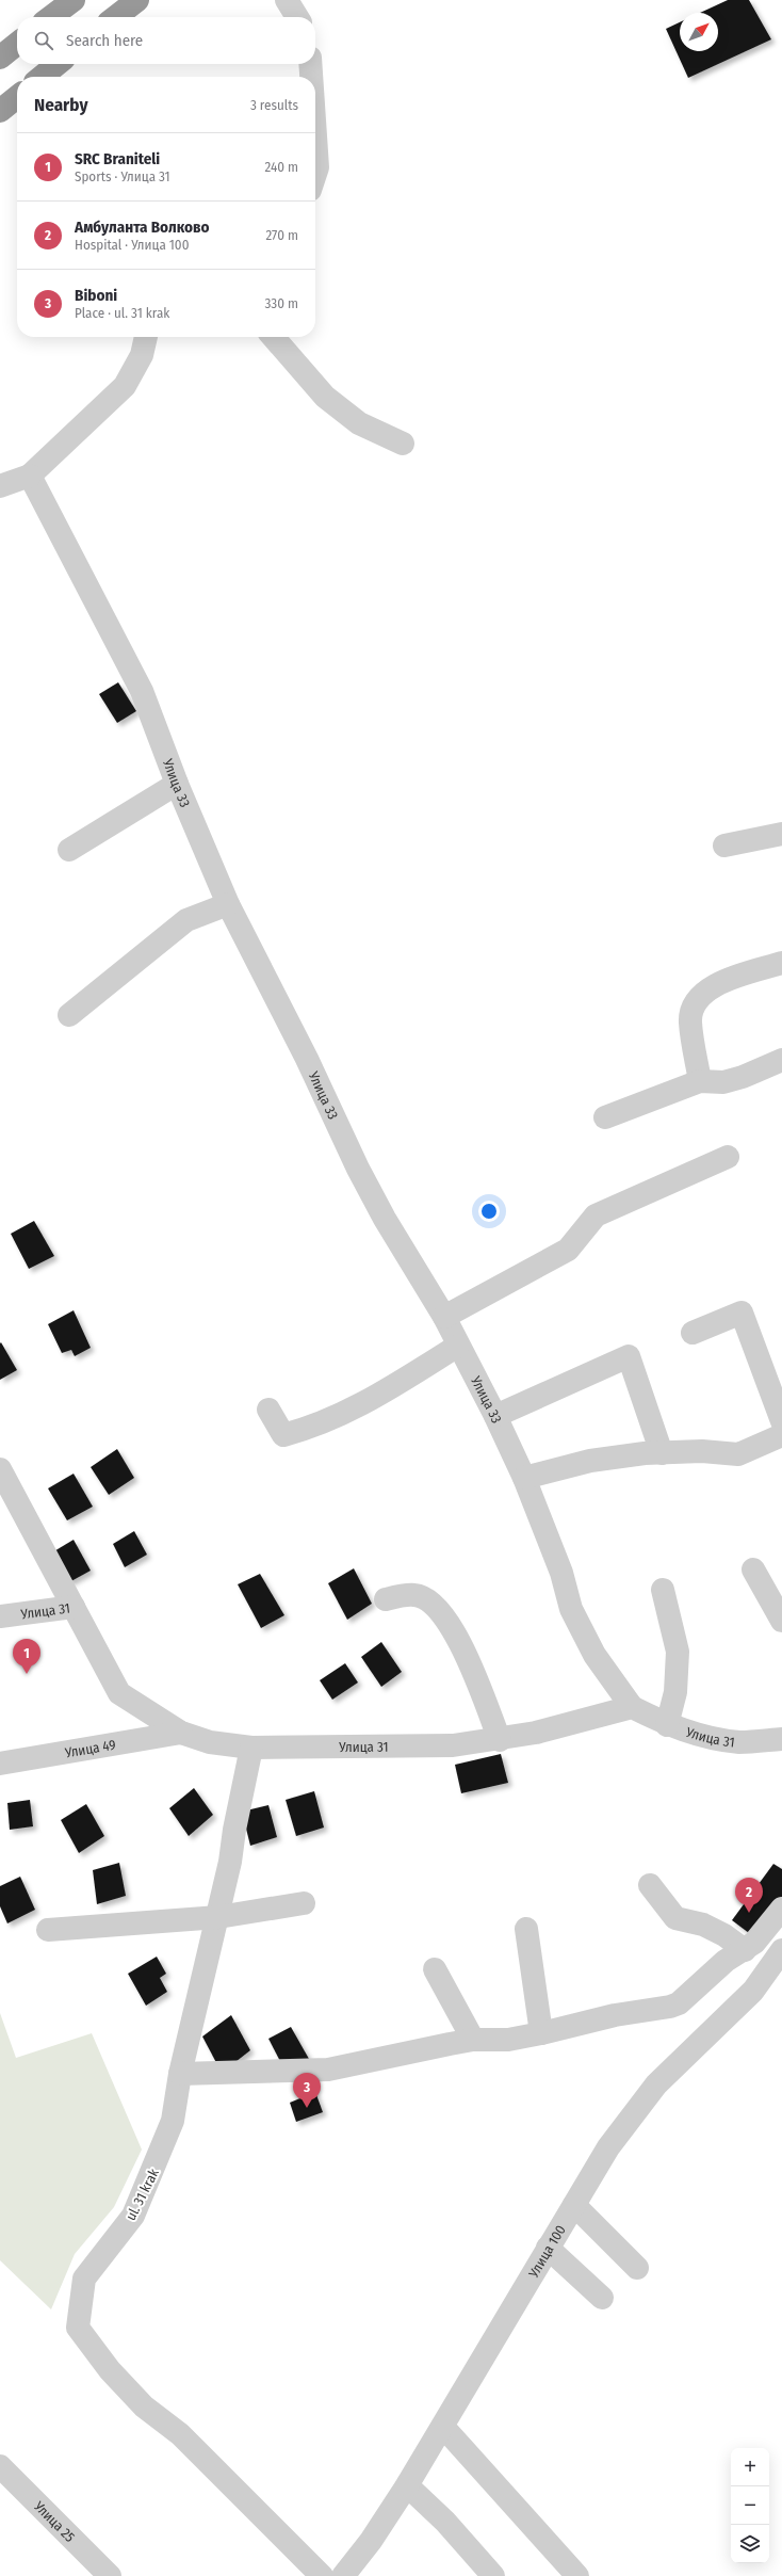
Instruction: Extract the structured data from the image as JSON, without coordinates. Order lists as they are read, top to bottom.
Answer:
{
  "streets": {
    "street": [
      "Улица 33",
      "Улица 31",
      "Улица 49",
      "ul. 31 krak",
      "Улица 100",
      "Улица 25"
    ]
  },
  "crossings": [
    ["Улица 33", "Улица 31"],
    ["Улица 31", "Улица 49"],
    ["Улица 31", "ul. 31 krak"]
  ],
  "north": "top right",
  "page": {
    "search": "Search here",
    "heading": ["Nearby", "3 results"],
    "list": [
      {
        "mark": "1",
        "name": "SRC Braniteli",
        "note": "Sports · Улица 31",
        "value": "240 m"
      },
      {
        "mark": "2",
        "name": "Амбуланта Волково",
        "note": "Hospital · Улица 100",
        "value": "270 m"
      },
      {
        "mark": "3",
        "name": "Biboni",
        "note": "Place · ul. 31 krak",
        "value": "330 m"
      }
    ],
    "pins": ["1", "2", "3"],
    "map_buttons": ["+", "−"]
  }
}
